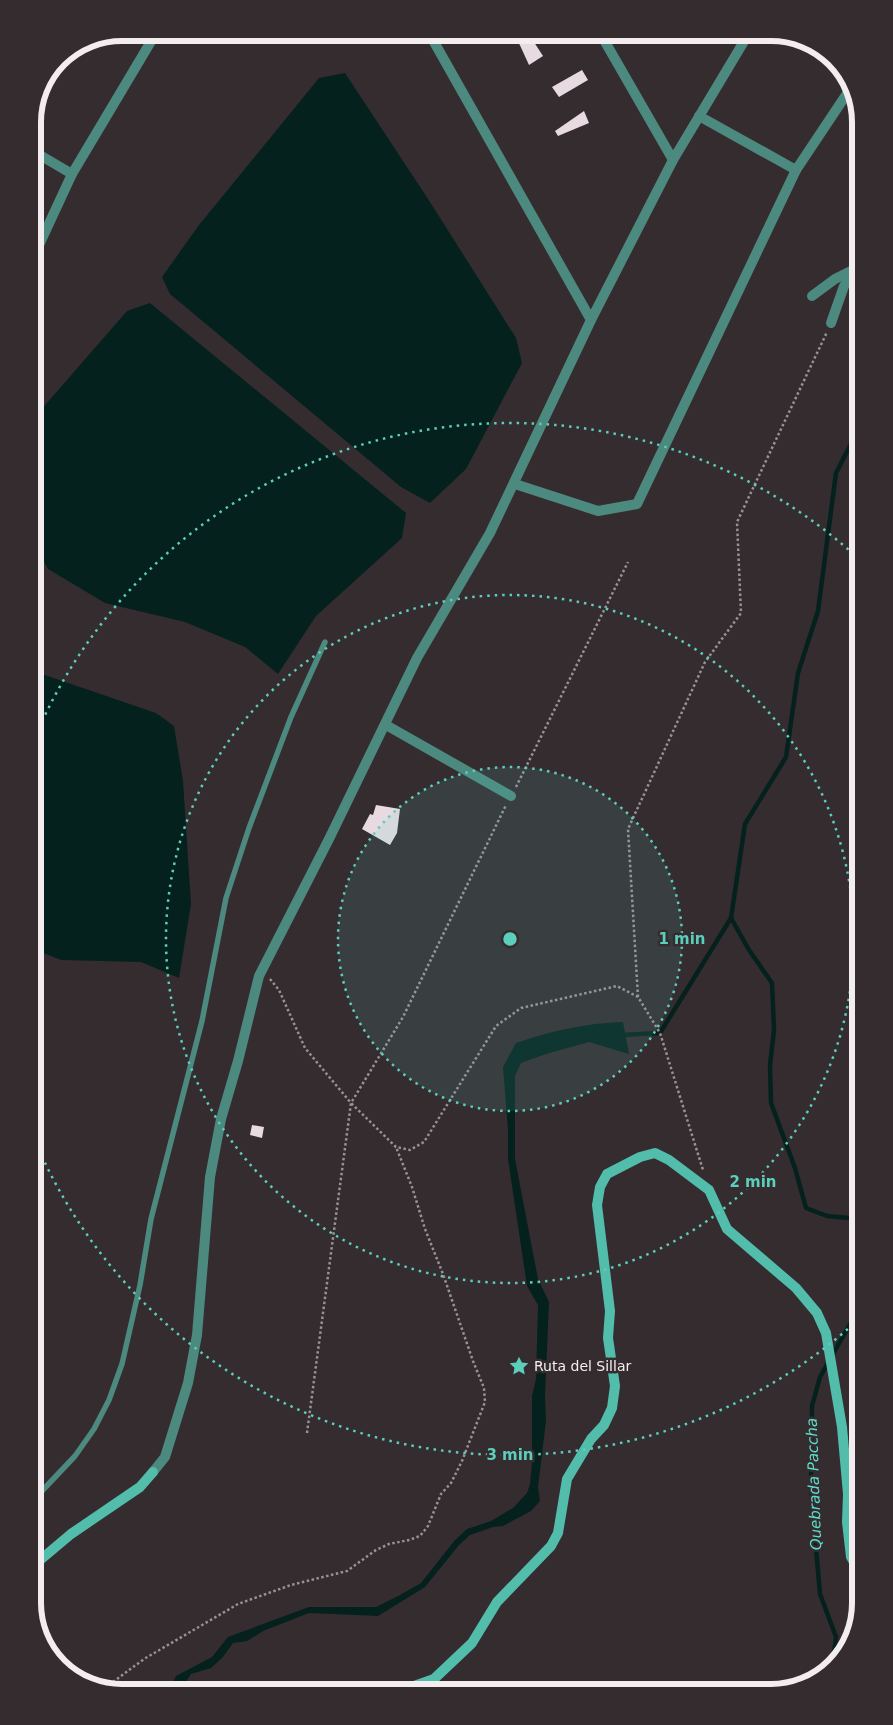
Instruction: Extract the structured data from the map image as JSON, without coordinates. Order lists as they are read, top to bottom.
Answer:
{
  "water": ["Quebrada Paccha"],
  "places": {
    "place": ["Ruta del Sillar"]
  },
  "rings": ["1 min", "2 min", "3 min"]
}
